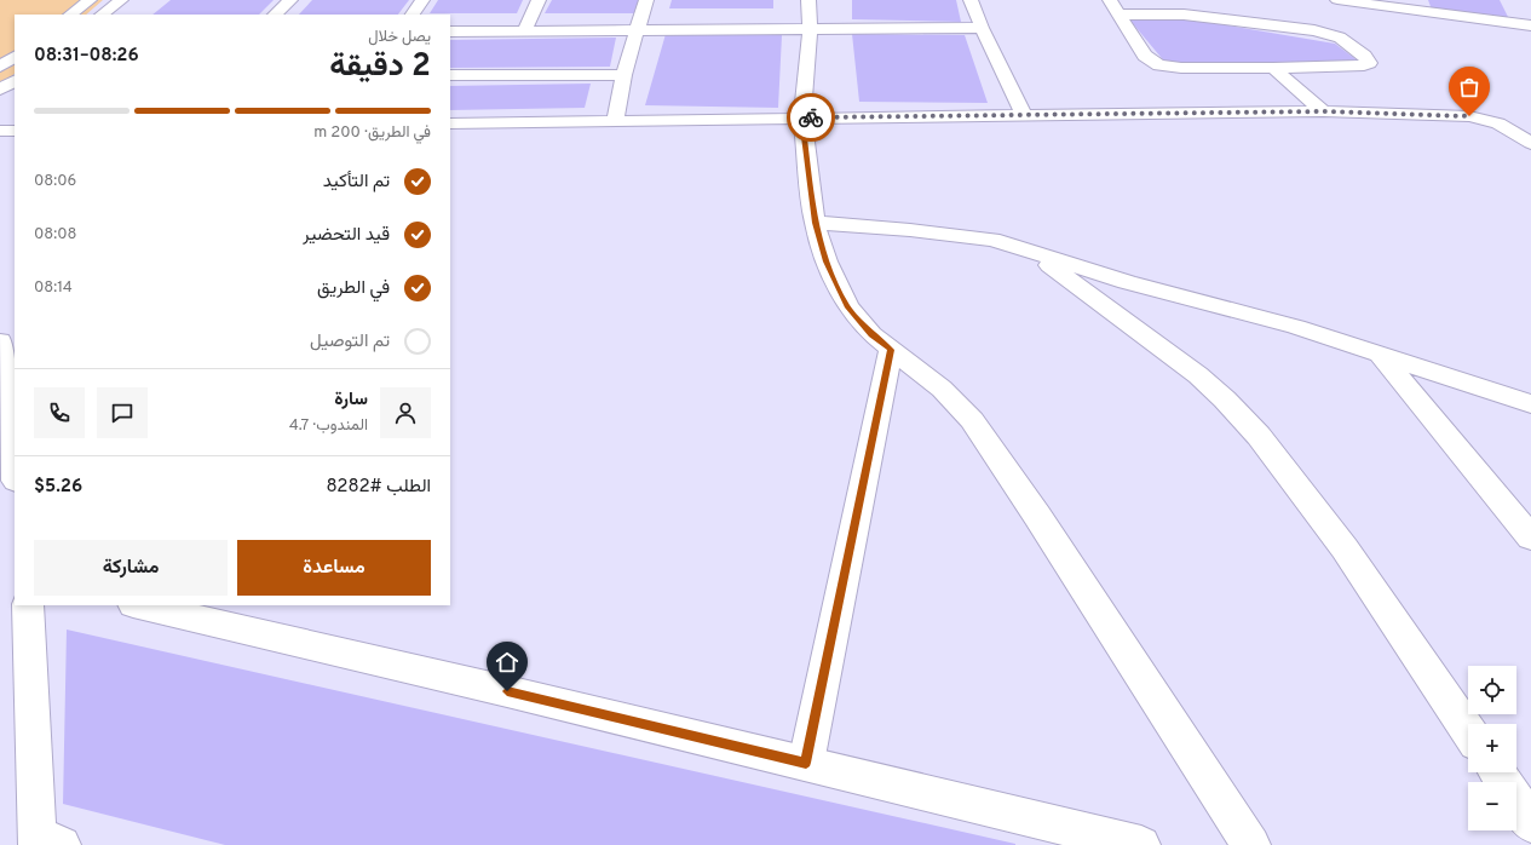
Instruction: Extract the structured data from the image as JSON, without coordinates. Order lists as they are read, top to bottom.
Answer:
{
  "page": {
    "heading": ["2 دقيقة", "يصل خلال", "08:26–08:31"],
    "panel": [
      "سارة",
      "المندوب · 4.7",
      "الطلب #8282",
      "$5.26"
    ],
    "bar": "في الطريق · 200 m",
    "list": [
      ["تم التأكيد", "08:06"],
      ["قيد التحضير", "08:08"],
      ["في الطريق", "08:14"],
      "تم التوصيل"
    ],
    "buttons": ["مساعدة", "مشاركة"],
    "map_buttons": ["+", "−"]
  }
}
